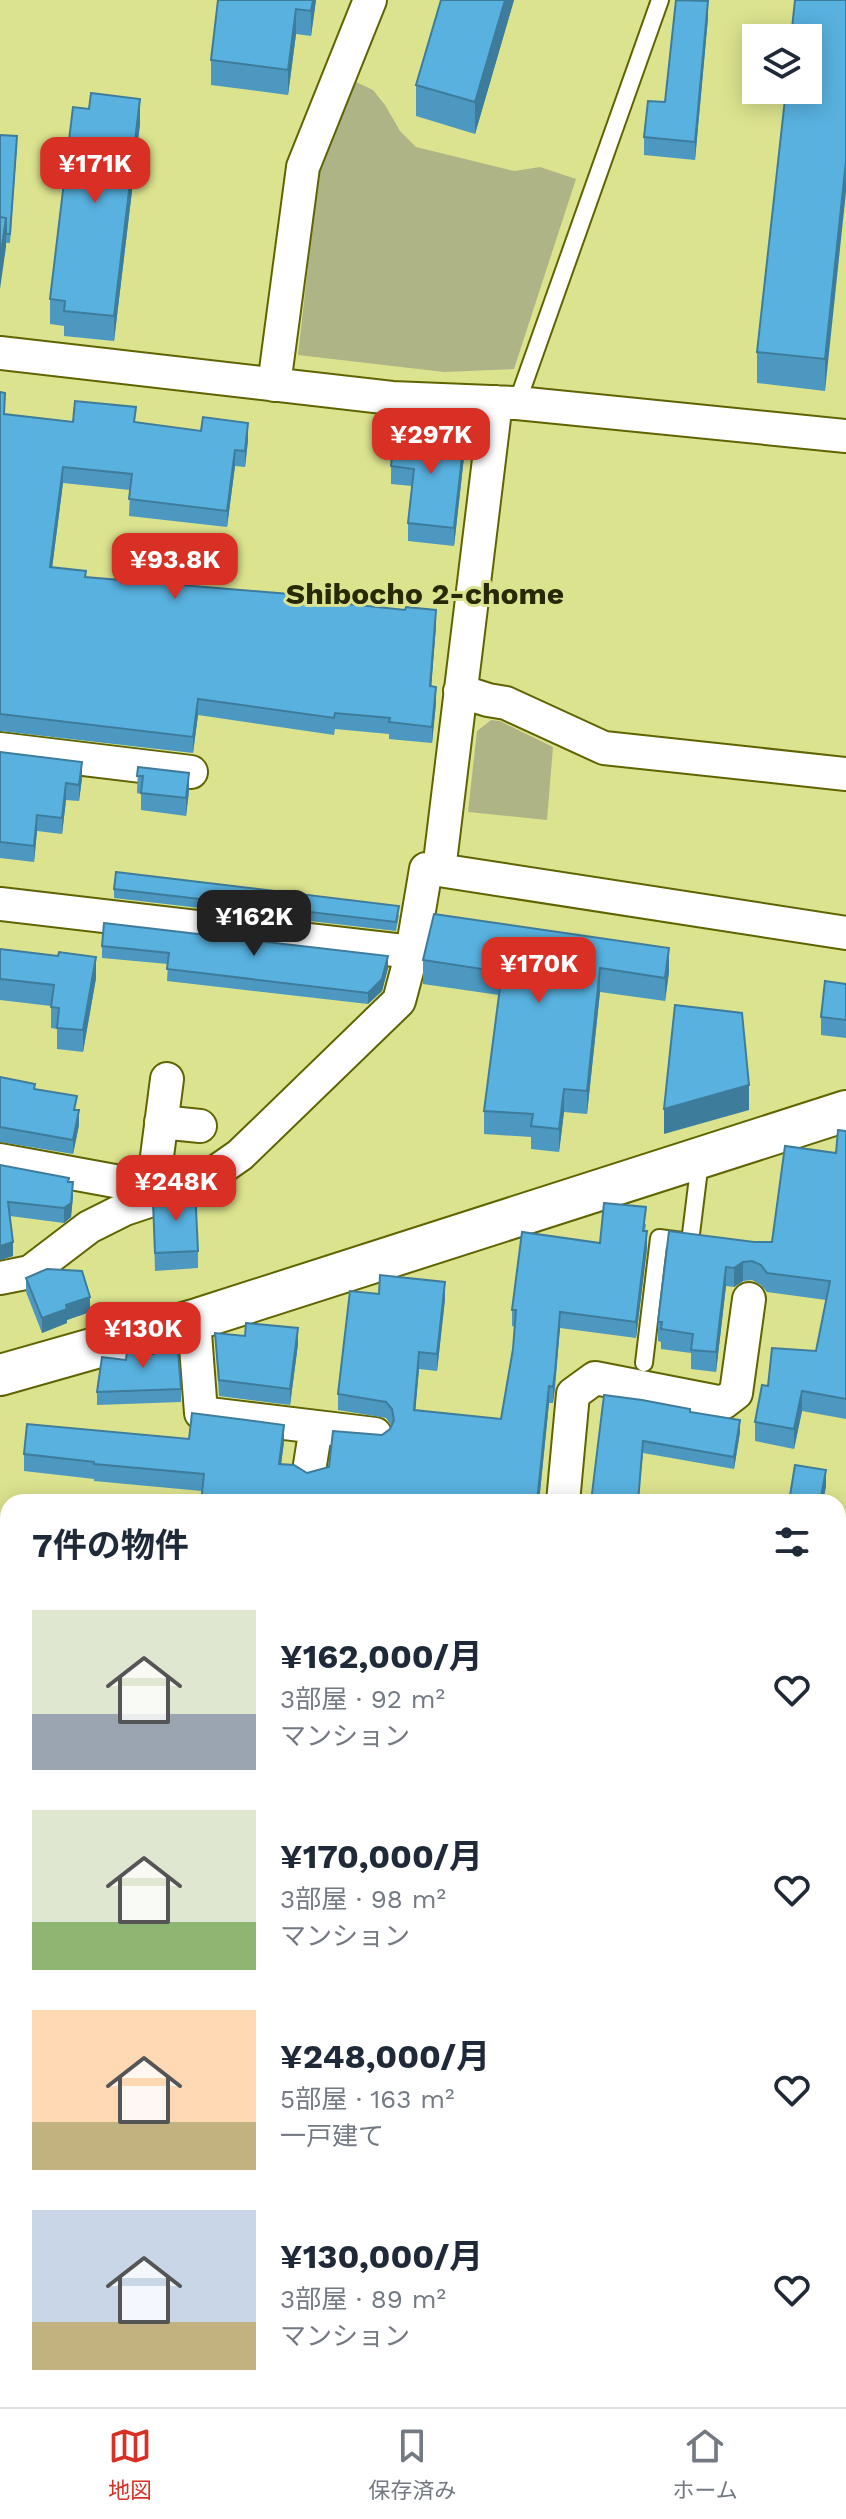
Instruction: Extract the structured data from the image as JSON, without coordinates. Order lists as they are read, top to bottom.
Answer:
{
  "districts": ["Shibocho 2-chome"],
  "page": {
    "price": [
      "¥171K",
      "¥297K",
      "¥93.8K",
      "¥162K",
      "¥170K",
      "¥248K",
      "¥130K"
    ],
    "heading": "7件の物件",
    "list": [
      {
        "name": "¥162,000/月",
        "note": "3部屋 · 92 m² · マンション"
      },
      {
        "name": "¥170,000/月",
        "note": "3部屋 · 98 m² · マンション"
      },
      {
        "name": "¥248,000/月",
        "note": "5部屋 · 163 m² · 一戸建て"
      },
      {
        "name": "¥130,000/月",
        "note": "3部屋 · 89 m² · マンション"
      }
    ],
    "tabs": ["地図", "保存済み", "ホーム"]
  }
}
